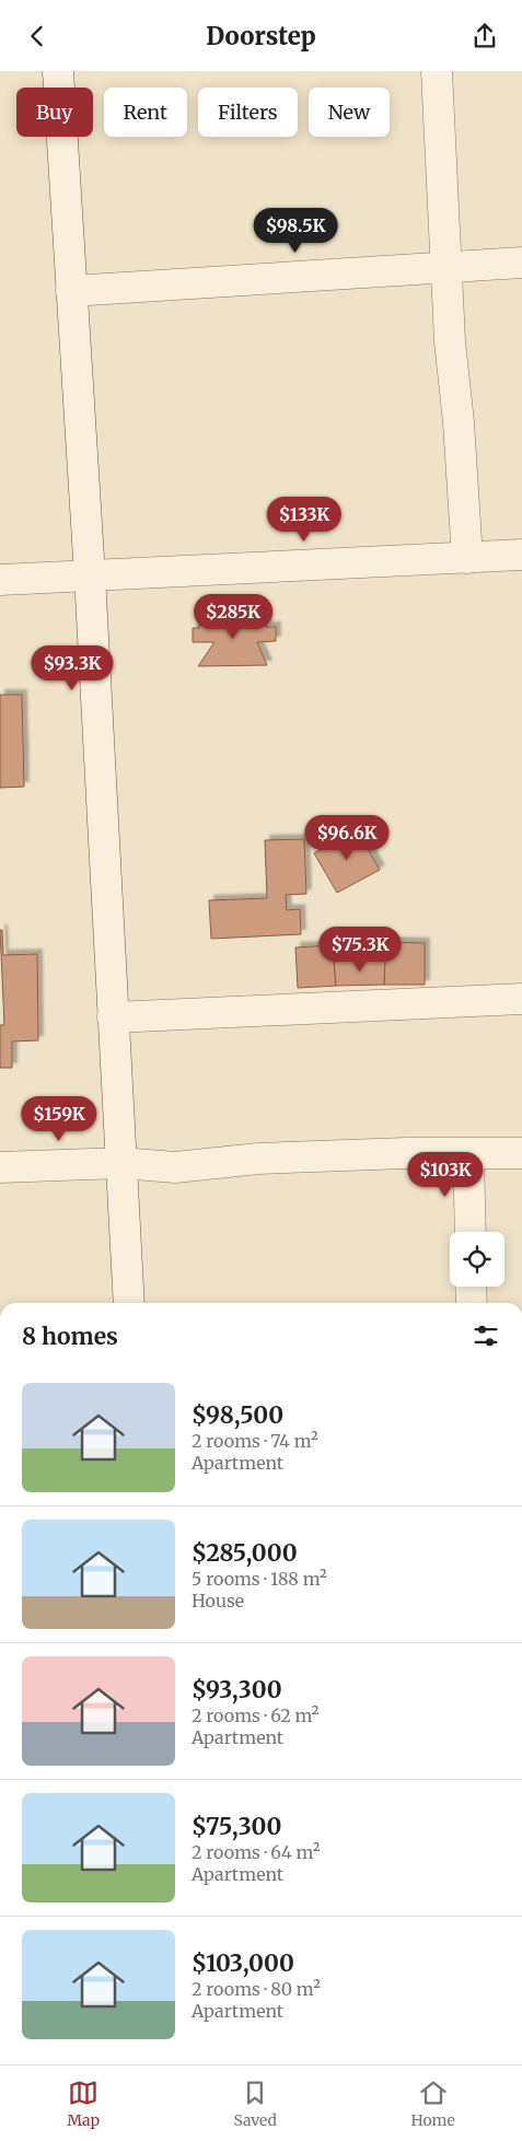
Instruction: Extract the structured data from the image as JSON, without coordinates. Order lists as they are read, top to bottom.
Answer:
{
  "page": {
    "header": "Doorstep",
    "chip": [
      "Buy",
      "Rent",
      "Filters",
      "New"
    ],
    "price": [
      "$98.5K",
      "$133K",
      "$285K",
      "$93.3K",
      "$96.6K",
      "$75.3K",
      "$159K",
      "$103K"
    ],
    "heading": "8 homes",
    "list": [
      {
        "name": "$98,500",
        "note": "2 rooms · 74 m² · Apartment"
      },
      {
        "name": "$285,000",
        "note": "5 rooms · 188 m² · House"
      },
      {
        "name": "$93,300",
        "note": "2 rooms · 62 m² · Apartment"
      },
      {
        "name": "$75,300",
        "note": "2 rooms · 64 m² · Apartment"
      },
      {
        "name": "$103,000",
        "note": "2 rooms · 80 m² · Apartment"
      }
    ],
    "tabs": ["Map", "Saved", "Home"]
  }
}
